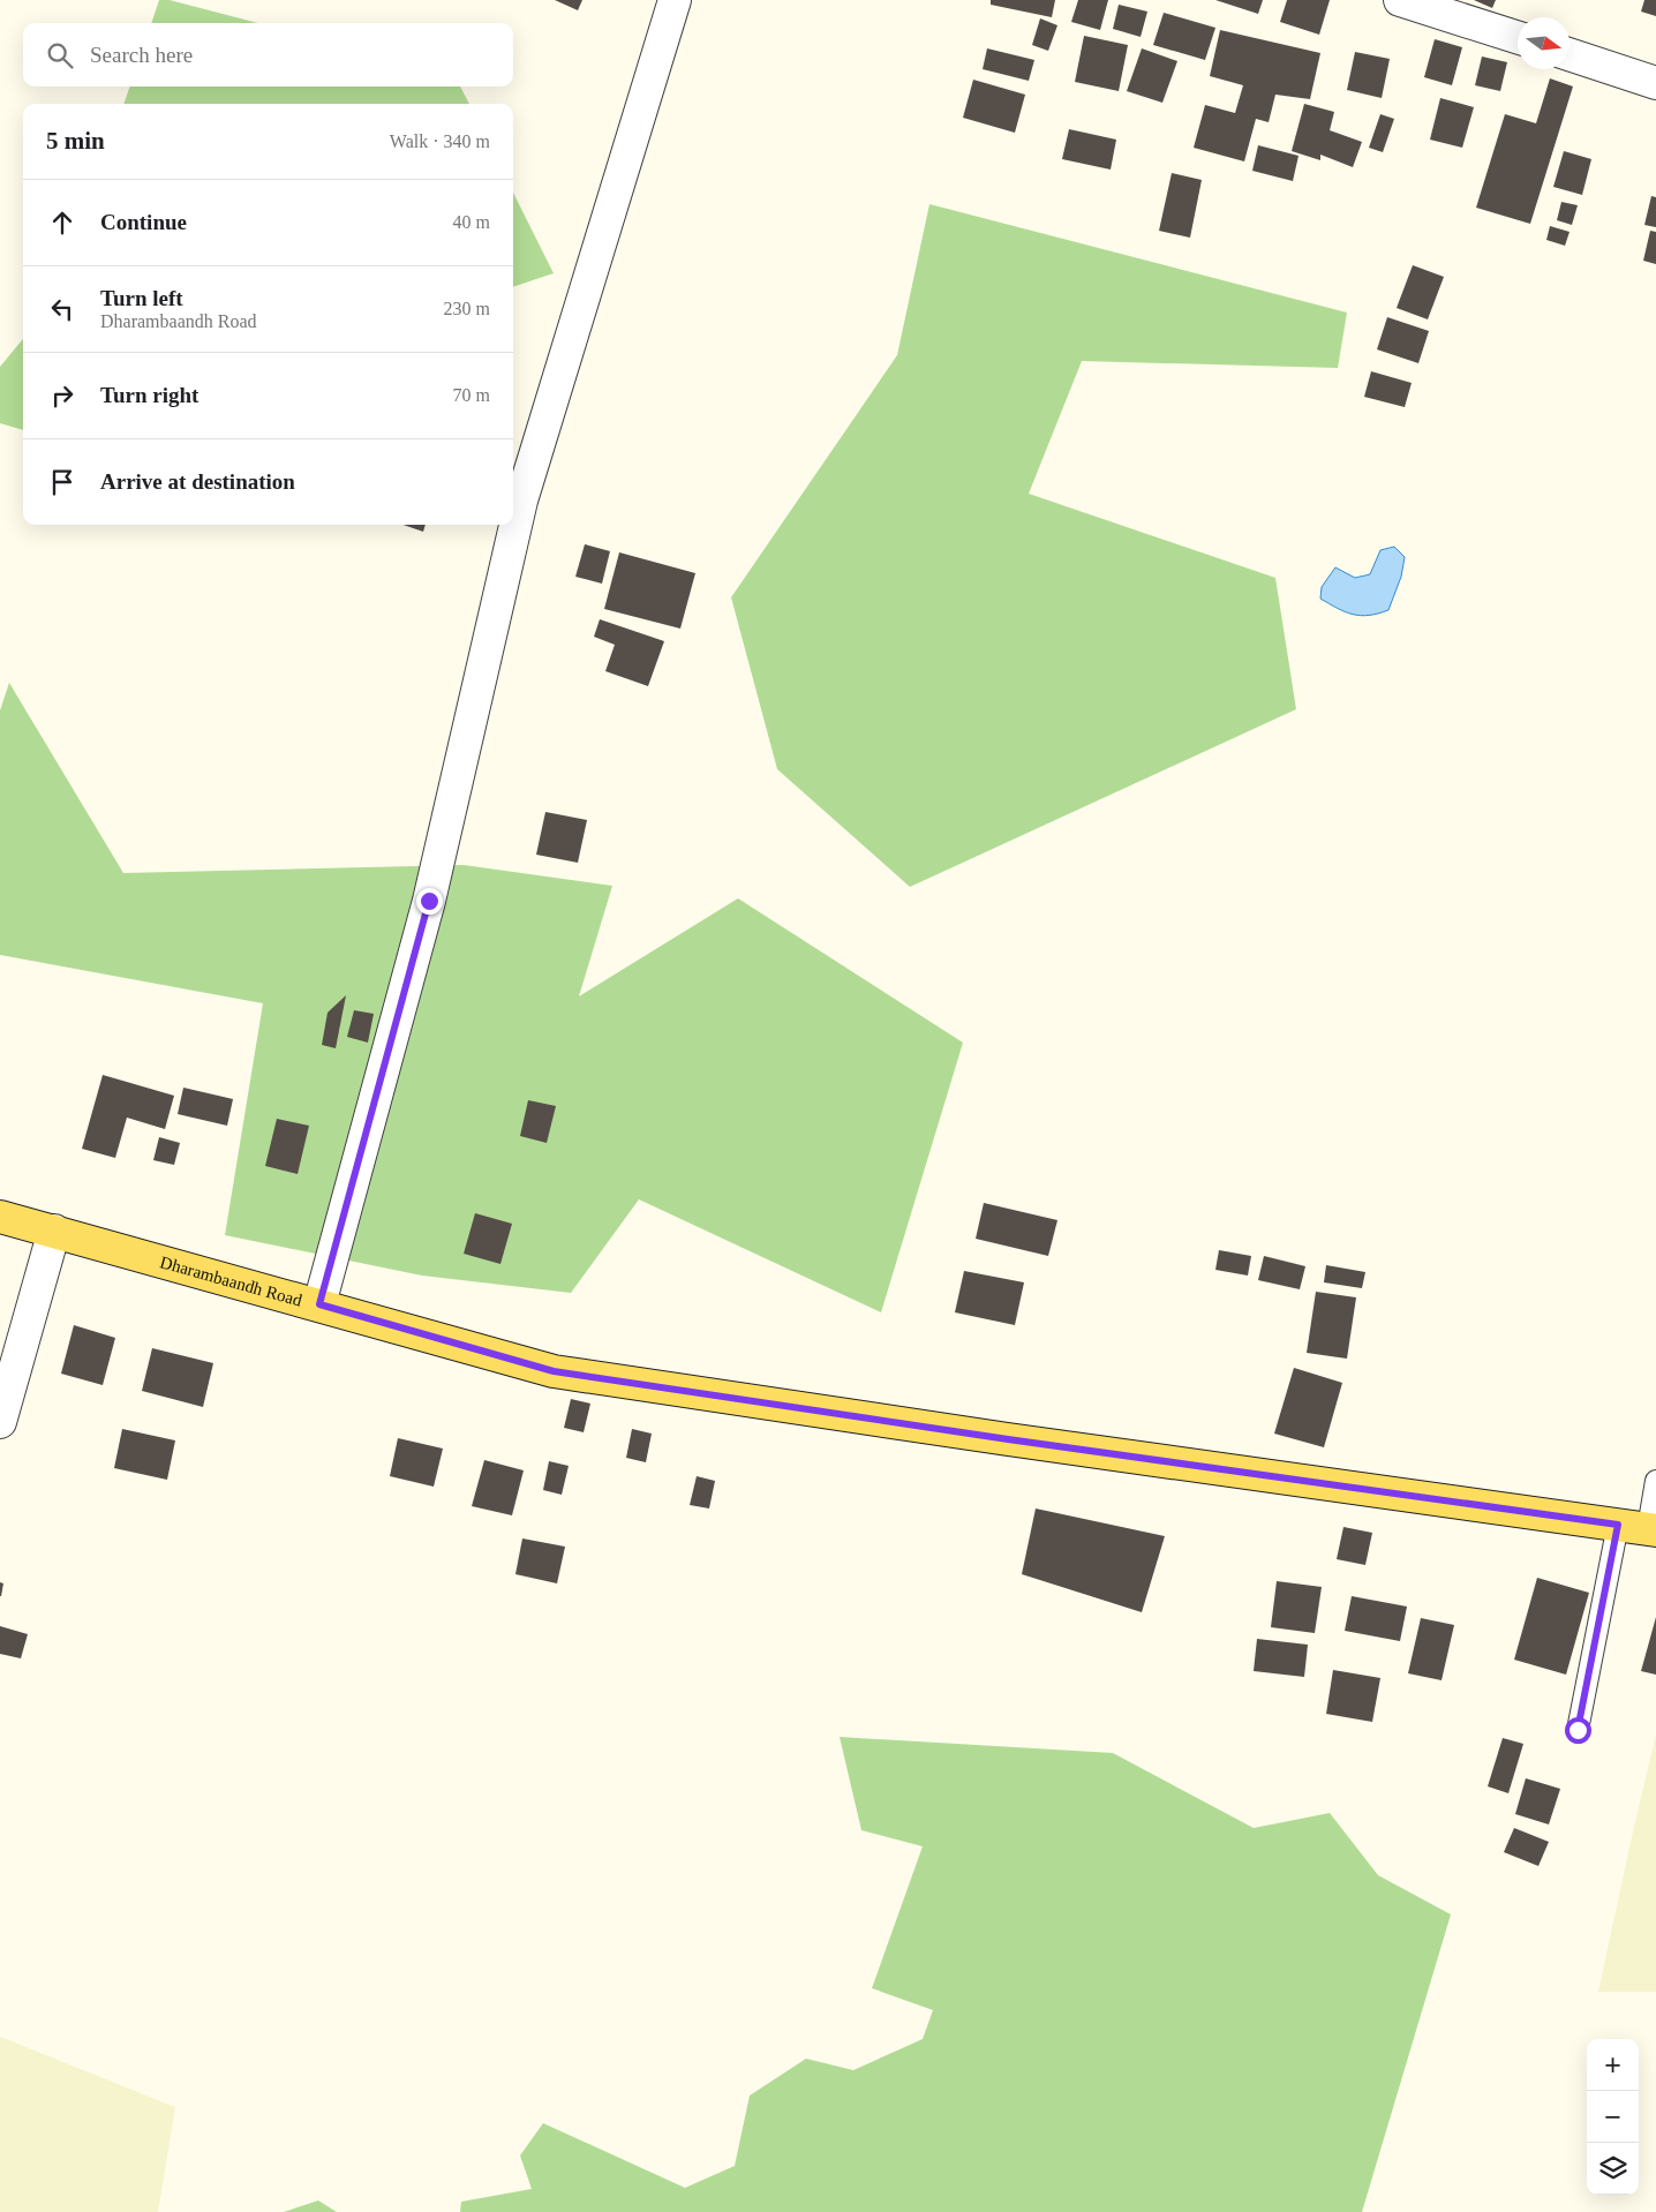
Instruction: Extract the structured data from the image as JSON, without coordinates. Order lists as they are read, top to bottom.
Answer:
{
  "streets": {
    "main road": ["Dharambaandh Road"]
  },
  "north": "right",
  "page": {
    "search": "Search here",
    "heading": ["5 min", "Walk · 340 m"],
    "list": [
      ["Continue", "40 m"],
      ["Turn left", "Dharambaandh Road", "230 m"],
      ["Turn right", "70 m"],
      "Arrive at destination"
    ],
    "map_buttons": ["+", "−"]
  }
}
